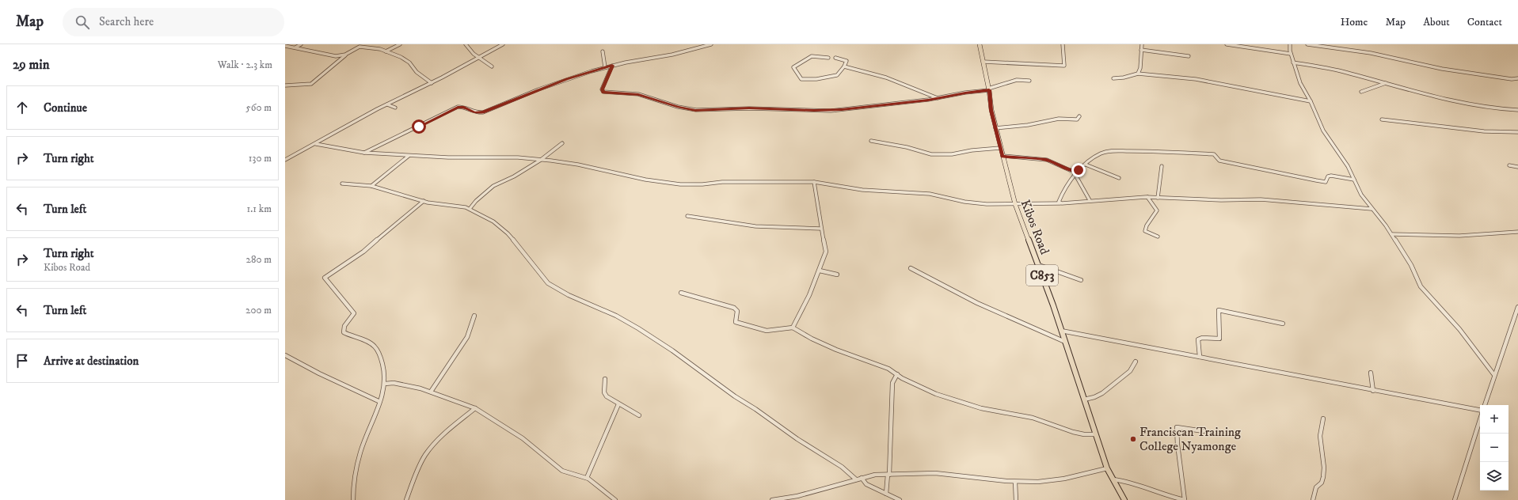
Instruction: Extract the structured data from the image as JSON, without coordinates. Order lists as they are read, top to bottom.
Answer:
{
  "streets": {
    "main road": ["Kibos Road", "C853"]
  },
  "places": ["Franciscan Training College Nyamonge"],
  "page": {
    "header": "Map",
    "search": "Search here",
    "nav": [
      "Home",
      "Map",
      "About",
      "Contact"
    ],
    "heading": ["29 min", "Walk · 2.3 km"],
    "list": [
      ["Continue", "560 m"],
      ["Turn right", "130 m"],
      ["Turn left", "1.1 km"],
      ["Turn right", "Kibos Road", "280 m"],
      ["Turn left", "200 m"],
      "Arrive at destination"
    ],
    "map_buttons": ["+", "−"]
  }
}
